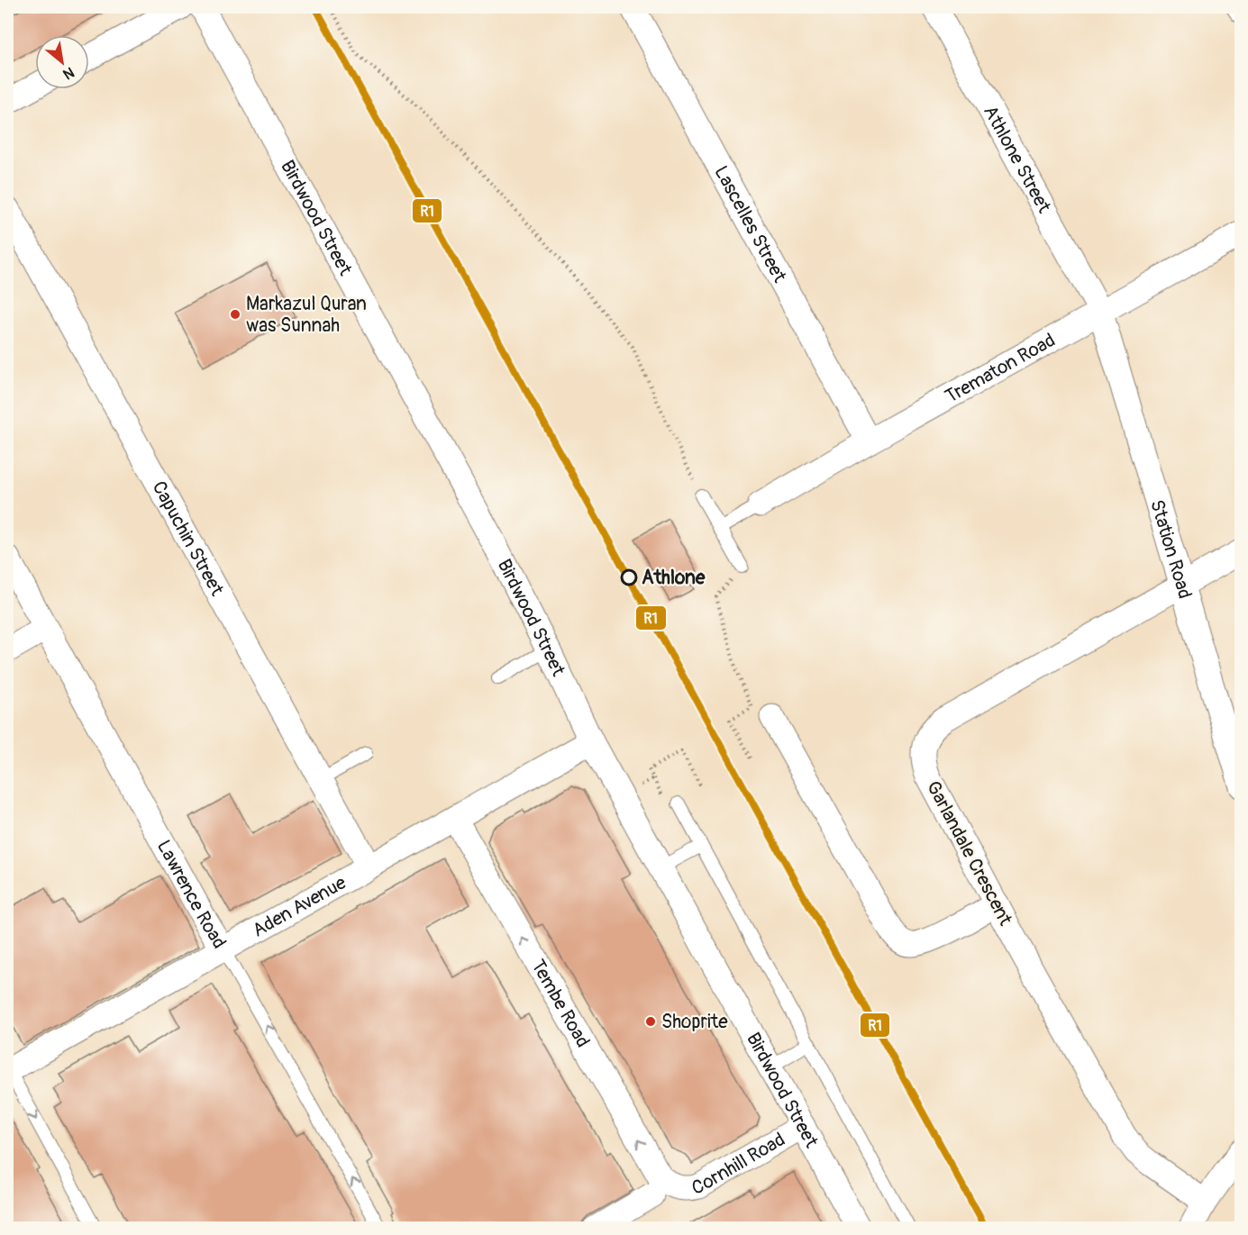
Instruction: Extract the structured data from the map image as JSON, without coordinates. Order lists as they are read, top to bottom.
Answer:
{
  "streets": {
    "street": [
      "Athlone Street",
      "Birdwood Street",
      "Lascelles Street",
      "Trematon Road",
      "Capuchin Street",
      "Station Road",
      "Garlandale Crescent",
      "Lawrence Road",
      "Aden Avenue",
      "Tembe Road",
      "Cornhill Road"
    ]
  },
  "crossings": [
    ["Athlone Street", "Trematon Road"],
    ["Athlone Street", "Station Road"],
    ["Birdwood Street", "Aden Avenue"],
    ["Birdwood Street", "Cornhill Road"],
    ["Lascelles Street", "Trematon Road"],
    ["Trematon Road", "Station Road"],
    ["Capuchin Street", "Aden Avenue"],
    ["Station Road", "Garlandale Crescent"],
    ["Lawrence Road", "Aden Avenue"],
    ["Aden Avenue", "Tembe Road"],
    ["Tembe Road", "Cornhill Road"]
  ],
  "one_way": ["Lawrence Road", "Tembe Road"],
  "places": ["Markazul Quran was Sunnah", "Athlone", "Shoprite"],
  "lines": ["transit line R1"],
  "north": "bottom right"
}
